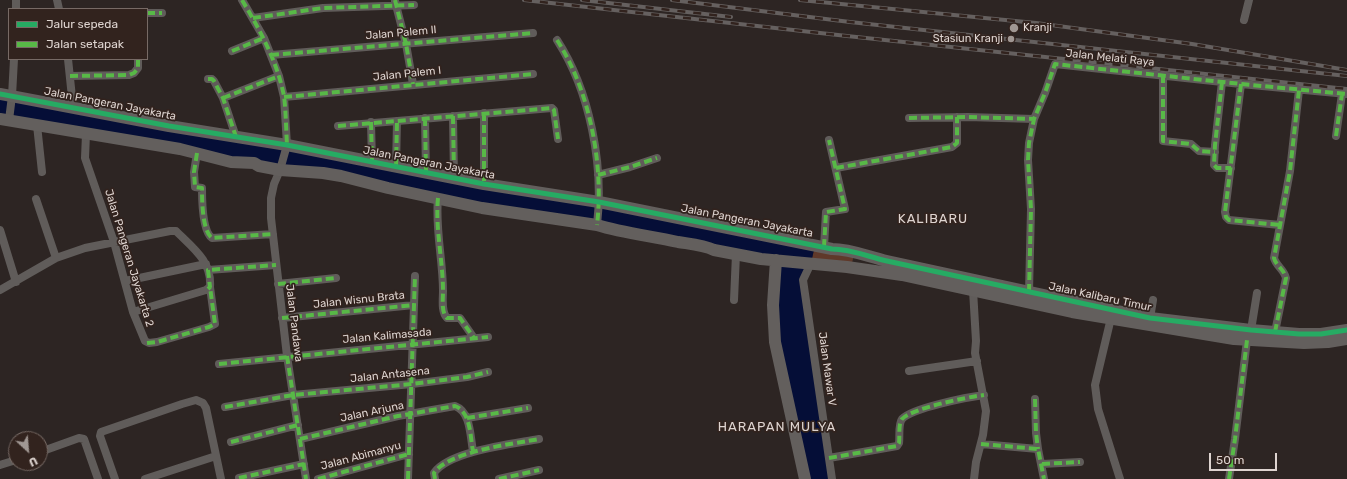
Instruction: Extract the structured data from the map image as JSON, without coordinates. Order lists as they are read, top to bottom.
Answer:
{
  "streets": {
    "street": [
      "Jalan Palem II",
      "Jalan Melati Raya",
      "Jalan Palem I",
      "Jalan Pangeran Jayakarta",
      "Jalan Pangeran Jayakarta 2",
      "Jalan Kalibaru Timur",
      "Jalan Wisnu Brata",
      "Jalan Pandawa",
      "Jalan Kalimasada",
      "Jalan Mawar V",
      "Jalan Antasena",
      "Jalan Arjuna",
      "Jalan Abimanyu"
    ]
  },
  "crossings": [
    ["Jalan Melati Raya", "Jalan Kalibaru Timur"],
    ["Jalan Pangeran Jayakarta", "Jalan Kalibaru Timur"],
    ["Jalan Pangeran Jayakarta", "Jalan Pandawa"],
    ["Jalan Kalibaru Timur", "Jalan Mawar V"],
    ["Jalan Wisnu Brata", "Jalan Pandawa"],
    ["Jalan Wisnu Brata", "Jalan Kalimasada"],
    ["Jalan Wisnu Brata", "Jalan Antasena"],
    ["Jalan Wisnu Brata", "Jalan Arjuna"],
    ["Jalan Pandawa", "Jalan Kalimasada"],
    ["Jalan Pandawa", "Jalan Antasena"],
    ["Jalan Pandawa", "Jalan Arjuna"],
    ["Jalan Arjuna", "Jalan Abimanyu"]
  ],
  "districts": ["KALIBARU", "HARAPAN MULYA"],
  "places": ["Kranji", "Stasiun Kranji"],
  "legend": ["Jalur sepeda", "Jalan setapak"],
  "scale_bar": "50 m",
  "north": "bottom right"
}
